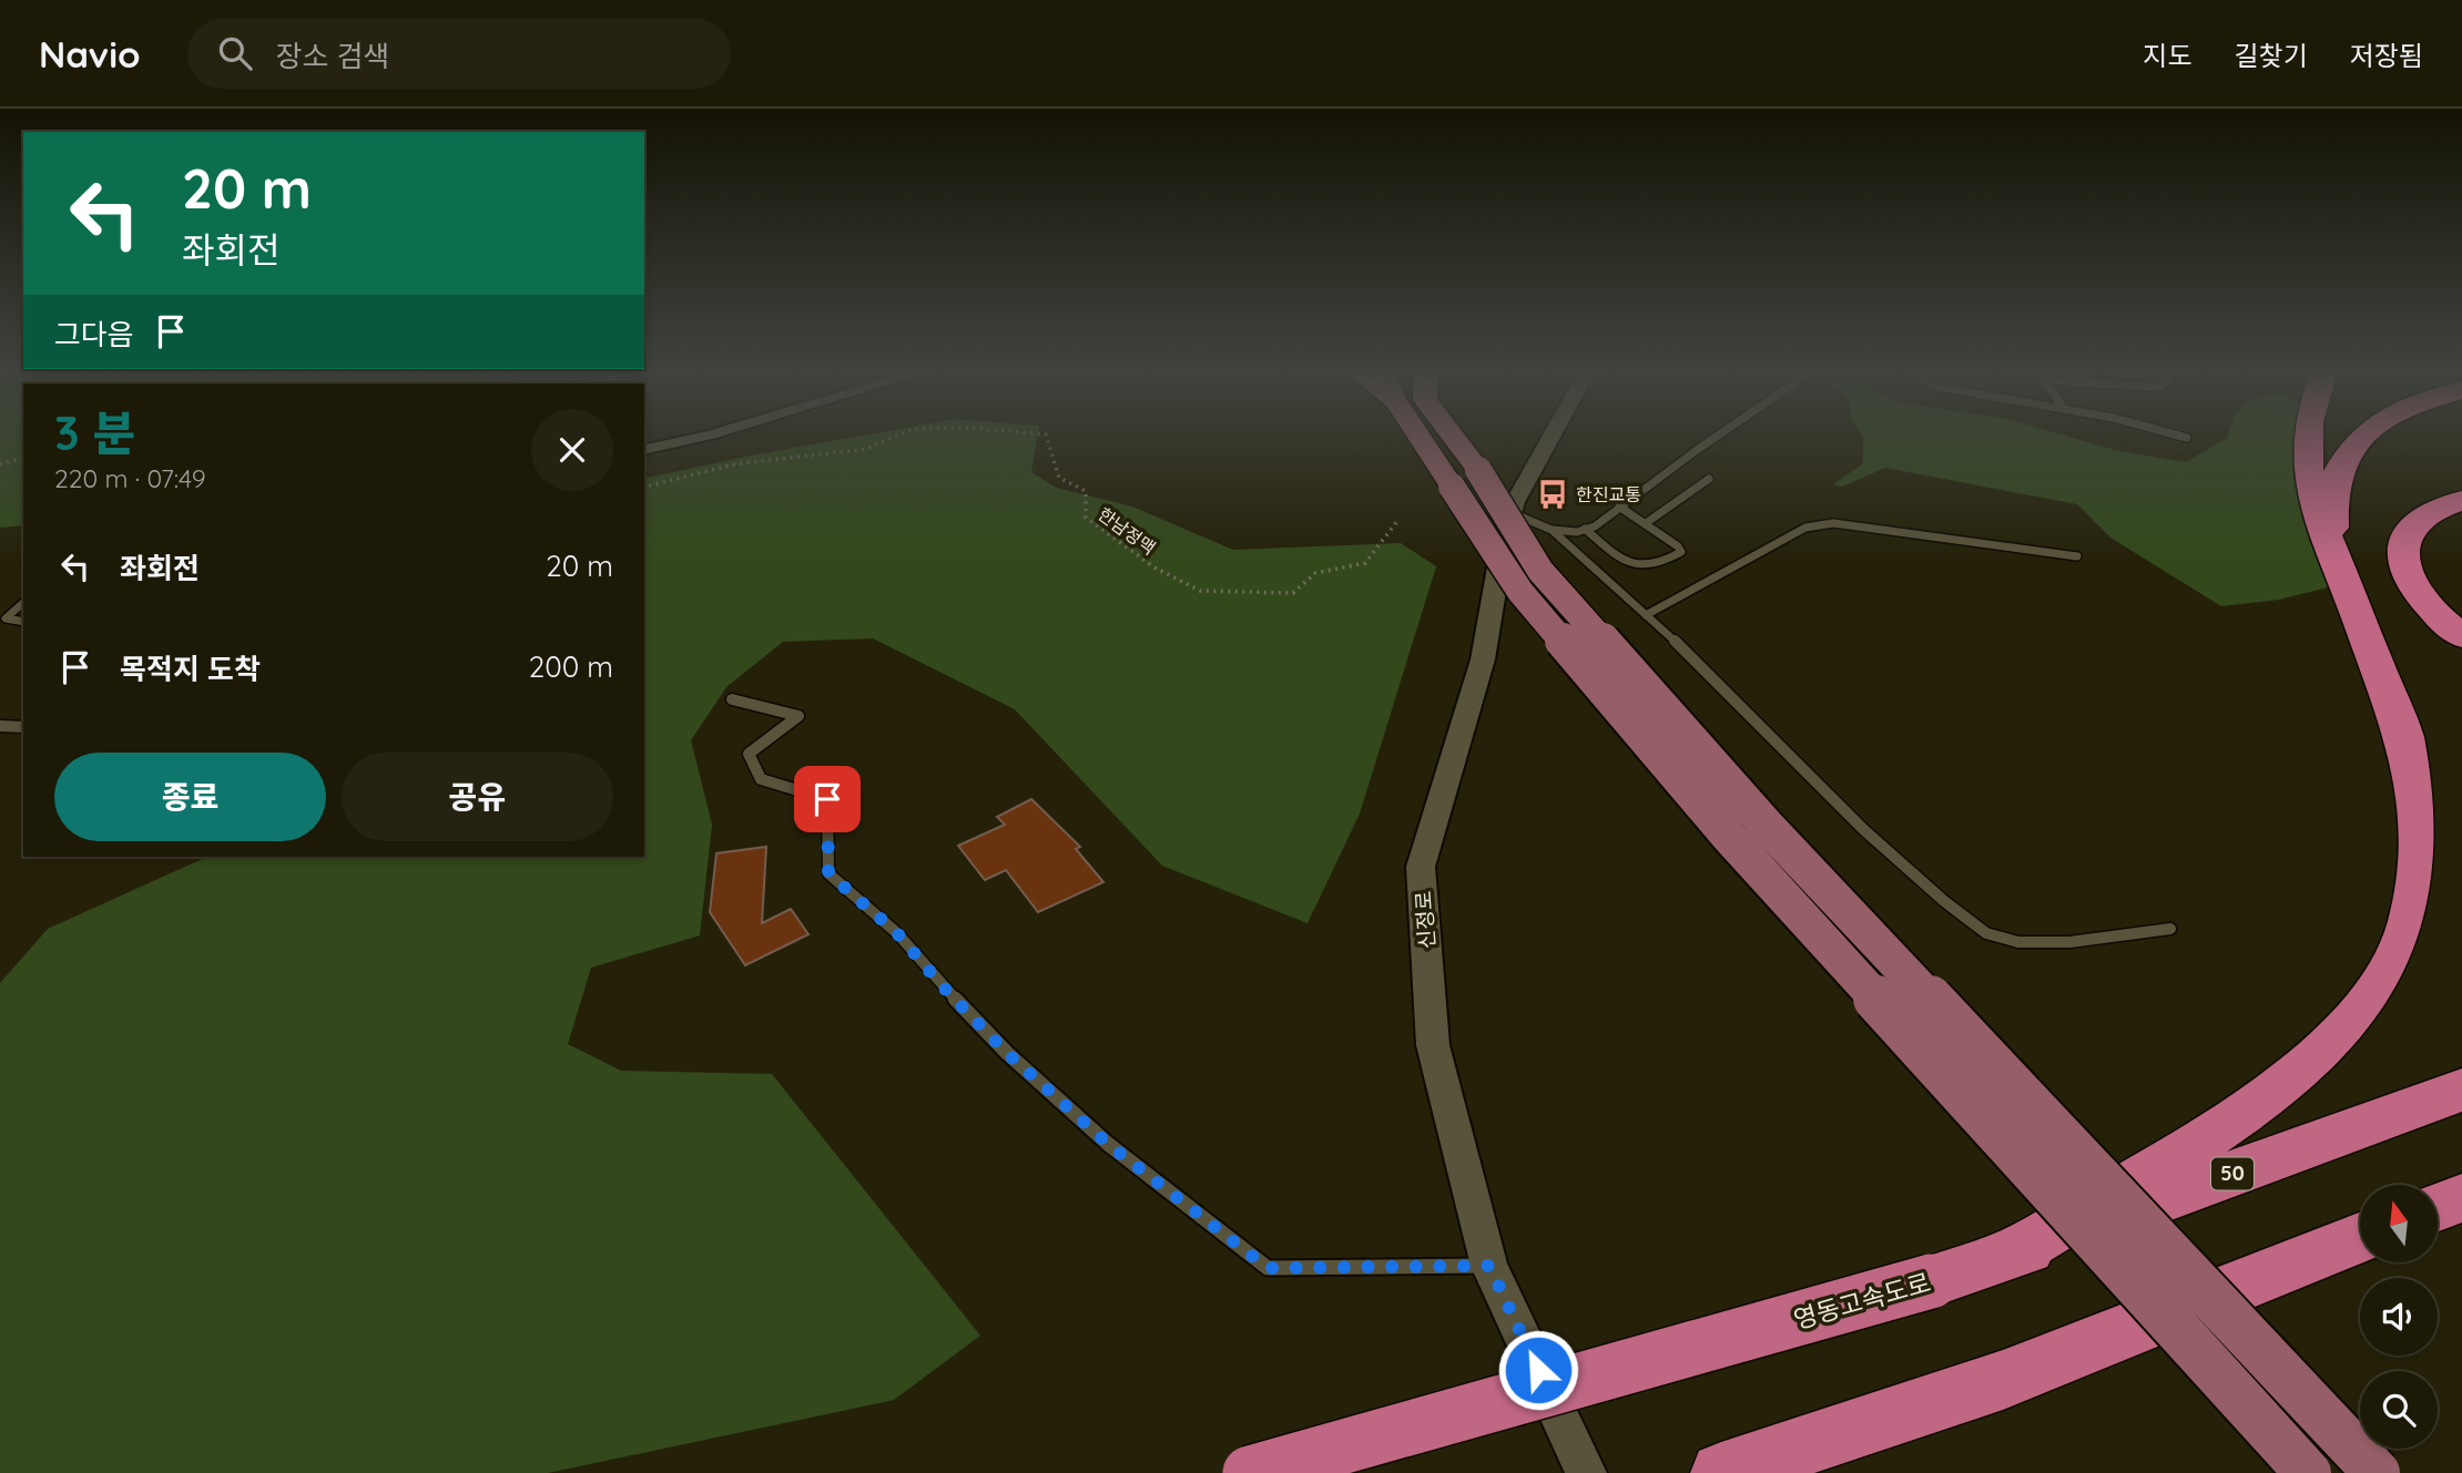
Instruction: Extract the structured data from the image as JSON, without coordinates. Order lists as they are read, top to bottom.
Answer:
{
  "streets": {
    "highway": ["50", "영동고속도로"],
    "street": ["신정로"],
    "path": ["한남정맥"]
  },
  "places": {
    "bus stop": ["한진교통"]
  },
  "north": "top",
  "page": {
    "header": "Navio",
    "search": "장소 검색",
    "nav": ["지도", "길찾기", "저장됨"],
    "turn": ["20 m", "좌회전"],
    "then": "그다음",
    "heading": ["3 분", "220 m · 07:49"],
    "list": [
      {
        "name": "좌회전",
        "value": "20 m"
      },
      {
        "name": "목적지 도착",
        "value": "200 m"
      }
    ],
    "buttons": ["종료", "공유"]
  }
}
